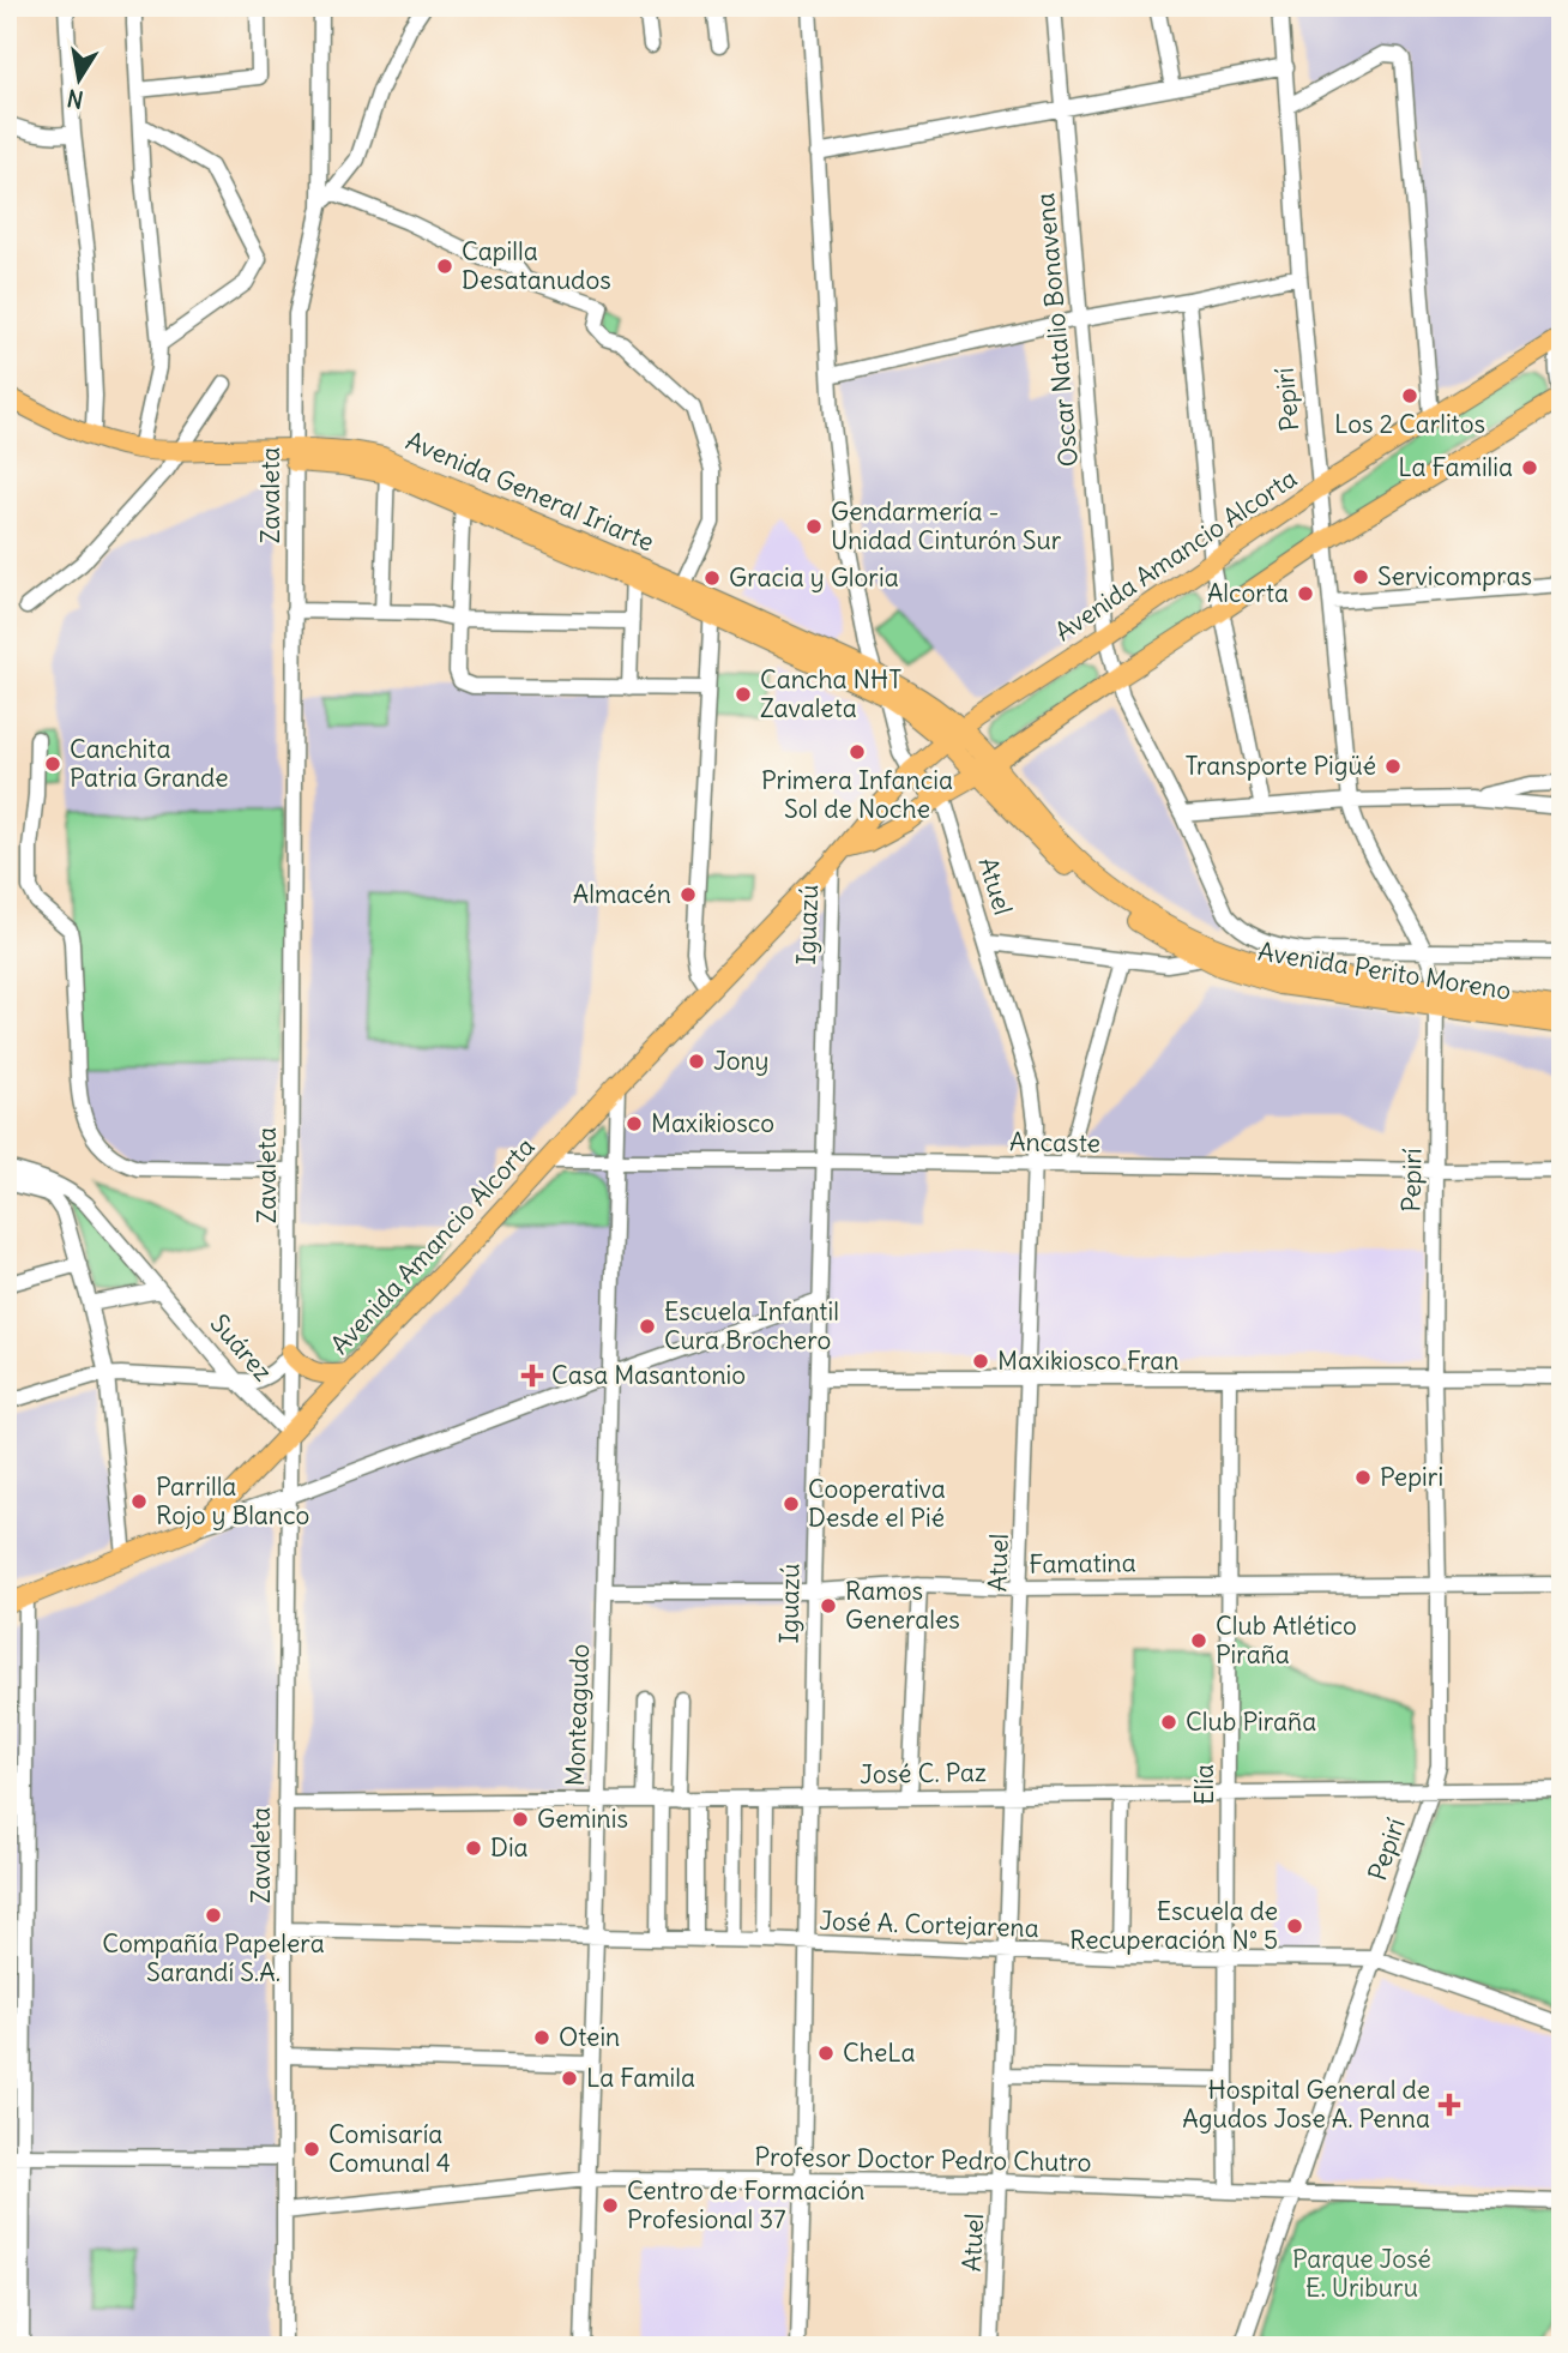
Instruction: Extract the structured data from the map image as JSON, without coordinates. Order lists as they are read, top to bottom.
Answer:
{
  "streets": {
    "main road": ["Avenida General Iriarte", "Avenida Amancio Alcorta", "Avenida Perito Moreno"],
    "street": [
      "Oscar Natalio Bonavena",
      "Pepirí",
      "Zavaleta",
      "Atuel",
      "Iguazú",
      "Ancaste",
      "Suárez",
      "Famatina",
      "Monteagudo",
      "José C. Paz",
      "Elía",
      "José A. Cortejarena",
      "Profesor Doctor Pedro Chutro"
    ]
  },
  "crossings": [
    ["Oscar Natalio Bonavena", "Pepirí"],
    ["Oscar Natalio Bonavena", "Avenida Amancio Alcorta"],
    ["Pepirí", "Avenida Amancio Alcorta"],
    ["Pepirí", "Avenida Perito Moreno"],
    ["Pepirí", "Ancaste"],
    ["Pepirí", "Famatina"],
    ["Pepirí", "José C. Paz"],
    ["Pepirí", "José A. Cortejarena"],
    ["Pepirí", "Profesor Doctor Pedro Chutro"],
    ["Avenida General Iriarte", "Zavaleta"],
    ["Avenida General Iriarte", "Avenida Amancio Alcorta"],
    ["Avenida General Iriarte", "Avenida Perito Moreno"],
    ["Zavaleta", "Avenida Amancio Alcorta"],
    ["Zavaleta", "Suárez"],
    ["Zavaleta", "José C. Paz"],
    ["Zavaleta", "José A. Cortejarena"],
    ["Zavaleta", "Profesor Doctor Pedro Chutro"],
    ["Avenida Amancio Alcorta", "Atuel"],
    ["Avenida Amancio Alcorta", "Iguazú"],
    ["Avenida Amancio Alcorta", "Avenida Perito Moreno"],
    ["Avenida Amancio Alcorta", "Ancaste"],
    ["Avenida Amancio Alcorta", "Suárez"],
    ["Avenida Amancio Alcorta", "Monteagudo"],
    ["Atuel", "Ancaste"],
    ["Atuel", "Famatina"],
    ["Atuel", "José C. Paz"],
    ["Atuel", "José A. Cortejarena"],
    ["Atuel", "Profesor Doctor Pedro Chutro"],
    ["Iguazú", "Ancaste"],
    ["Iguazú", "Famatina"],
    ["Iguazú", "José C. Paz"],
    ["Iguazú", "José A. Cortejarena"],
    ["Iguazú", "Profesor Doctor Pedro Chutro"],
    ["Ancaste", "Monteagudo"],
    ["Famatina", "Monteagudo"],
    ["Famatina", "Elía"],
    ["Monteagudo", "José C. Paz"],
    ["Monteagudo", "José A. Cortejarena"],
    ["Monteagudo", "Profesor Doctor Pedro Chutro"],
    ["José C. Paz", "Elía"],
    ["Elía", "José A. Cortejarena"],
    ["Elía", "Profesor Doctor Pedro Chutro"]
  ],
  "parks": ["Parque José E. Uriburu"],
  "places": {
    "other": [
      "Capilla Desatanudos",
      "Los 2 Carlitos",
      "La Familia",
      "Gendarmería - Unidad Cinturón Sur",
      "Servicompras",
      "Gracia y Gloria",
      "Alcorta",
      "Cancha NHT Zavaleta",
      "Primera Infancia Sol de Noche",
      "Canchita Patria Grande",
      "Transporte Pigüé",
      "Almacén",
      "Jony",
      "Maxikiosco",
      "Escuela Infantil Cura Brochero",
      "Maxikiosco Fran",
      "Pepiri",
      "Parrilla Rojo y Blanco",
      "Cooperativa Desde el Pié",
      "Ramos Generales",
      "Club Atlético Piraña",
      "Club Piraña",
      "Geminis",
      "Dia",
      "Compañía Papelera Sarandí S.A.",
      "Escuela de Recuperación N° 5",
      "Otein",
      "CheLa",
      "La Famila",
      "Comisaría Comunal 4",
      "Centro de Formación Profesional 37"
    ],
    "health": ["Casa Masantonio", "Hospital General de Agudos Jose A. Penna"]
  },
  "north": "bottom"
}
